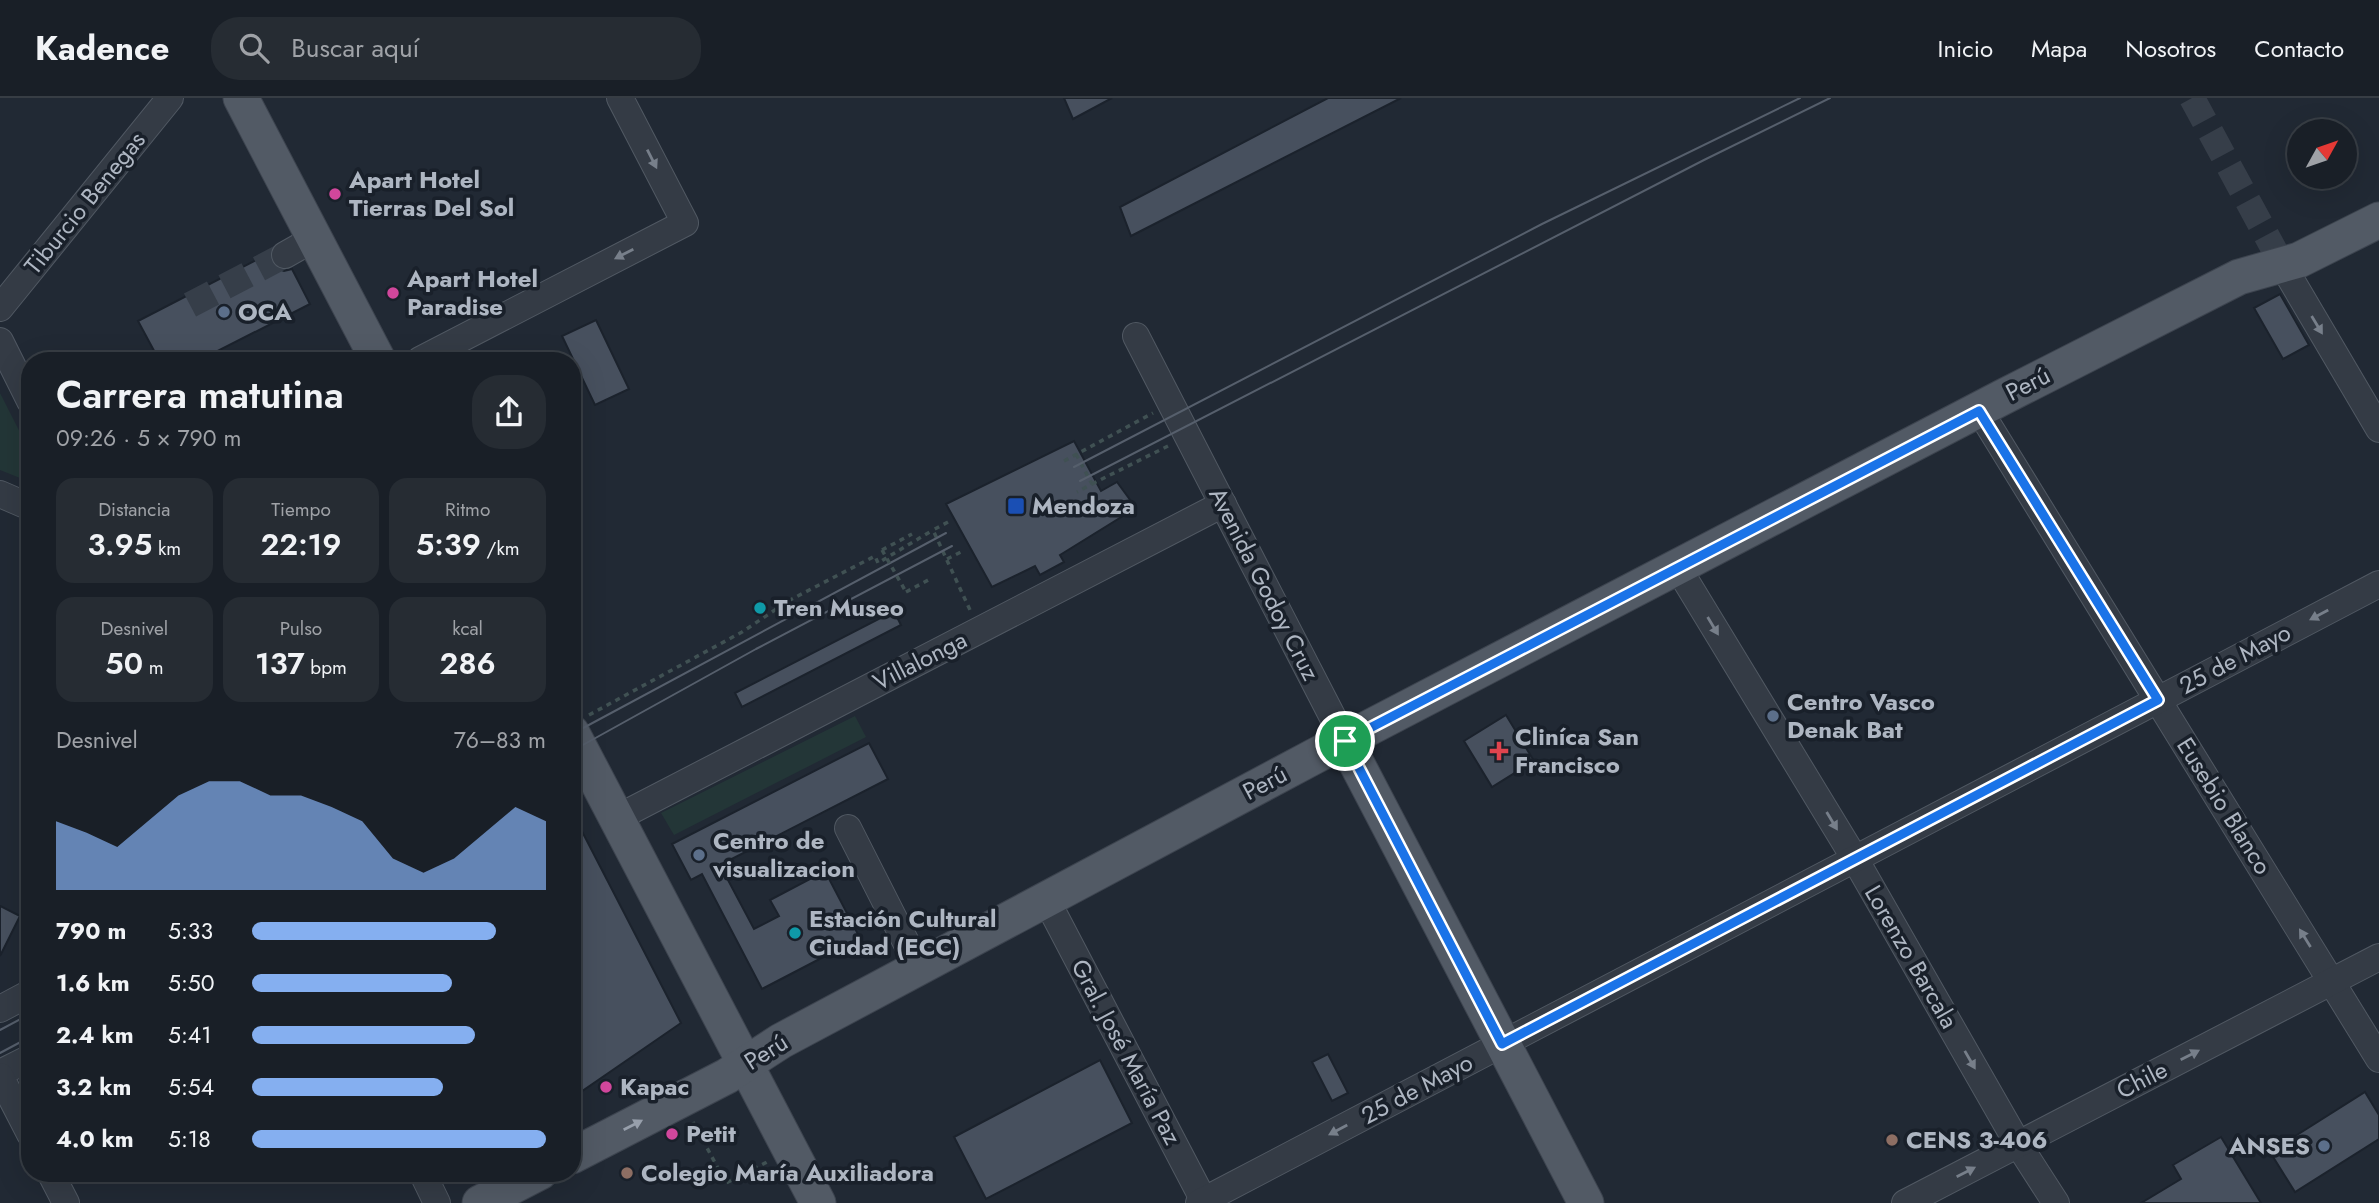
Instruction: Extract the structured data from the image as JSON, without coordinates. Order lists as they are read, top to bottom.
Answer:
{
  "streets": {
    "main road": ["Perú"],
    "street": [
      "Tiburcio Benegas",
      "Avenida Godoy Cruz",
      "25 de Mayo",
      "Villalonga",
      "Eusebio Blanco",
      "Lorenzo Barcala",
      "Gral. José María Paz",
      "Chile"
    ]
  },
  "crossings": [
    ["Perú", "Avenida Godoy Cruz"],
    ["Perú", "Eusebio Blanco"],
    ["Perú", "Lorenzo Barcala"],
    ["Perú", "Gral. José María Paz"],
    ["Avenida Godoy Cruz", "Villalonga"],
    ["25 de Mayo", "Eusebio Blanco"],
    ["25 de Mayo", "Lorenzo Barcala"],
    ["25 de Mayo", "Gral. José María Paz"],
    ["Eusebio Blanco", "Chile"],
    ["Lorenzo Barcala", "Chile"]
  ],
  "one_way": [
    "25 de Mayo",
    "Eusebio Blanco",
    "Lorenzo Barcala",
    "Chile"
  ],
  "places": {
    "other": [
      "Apart Hotel Tierras Del Sol",
      "Apart Hotel Paradise",
      "OCA",
      "Tren Museo",
      "Centro Vasco Denak Bat",
      "Centro de visualizacion",
      "Estación Cultural Ciudad (ECC)",
      "Kapac",
      "Petit",
      "CENS 3-406",
      "ANSES",
      "Colegio María Auxiliadora"
    ],
    "transit": ["Mendoza"],
    "health": ["Cliníca San Francisco"]
  },
  "north": "top right",
  "page": {
    "header": "Kadence",
    "search": "Buscar aquí",
    "nav": [
      "Inicio",
      "Mapa",
      "Nosotros",
      "Contacto"
    ],
    "heading": ["Carrera matutina", "09:26 · 5 × 790 m"],
    "stats": [
      ["Distancia", "3.95 km"],
      ["Tiempo", "22:19"],
      ["Ritmo", "5:39 /km"],
      ["Desnivel", "50 m"],
      ["Pulso", "137 bpm"],
      ["kcal", "286"]
    ],
    "chart": ["Desnivel", "76–83 m"],
    "list": [
      {
        "name": "790 m",
        "note": "5:33"
      },
      {
        "name": "1.6 km",
        "note": "5:50"
      },
      {
        "name": "2.4 km",
        "note": "5:41"
      },
      {
        "name": "3.2 km",
        "note": "5:54"
      },
      {
        "name": "4.0 km",
        "note": "5:18"
      }
    ]
  }
}
